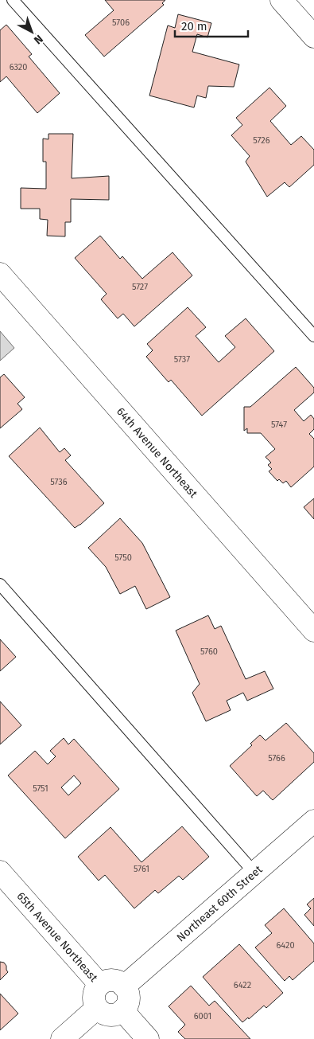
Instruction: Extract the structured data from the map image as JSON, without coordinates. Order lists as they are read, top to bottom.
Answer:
{
  "streets": {
    "street": ["64th Avenue Northeast", "Northeast 60th Street", "65th Avenue Northeast"]
  },
  "crossings": [
    ["Northeast 60th Street", "65th Avenue Northeast"]
  ],
  "house_numbers": [
    "5706",
    "6320",
    "5726",
    "5727",
    "5737",
    "5747",
    "5736",
    "5750",
    "5760",
    "5766",
    "5751",
    "5761",
    "6420",
    "6422",
    "6001"
  ],
  "scale_bar": "20 m",
  "north": "bottom right"
}
